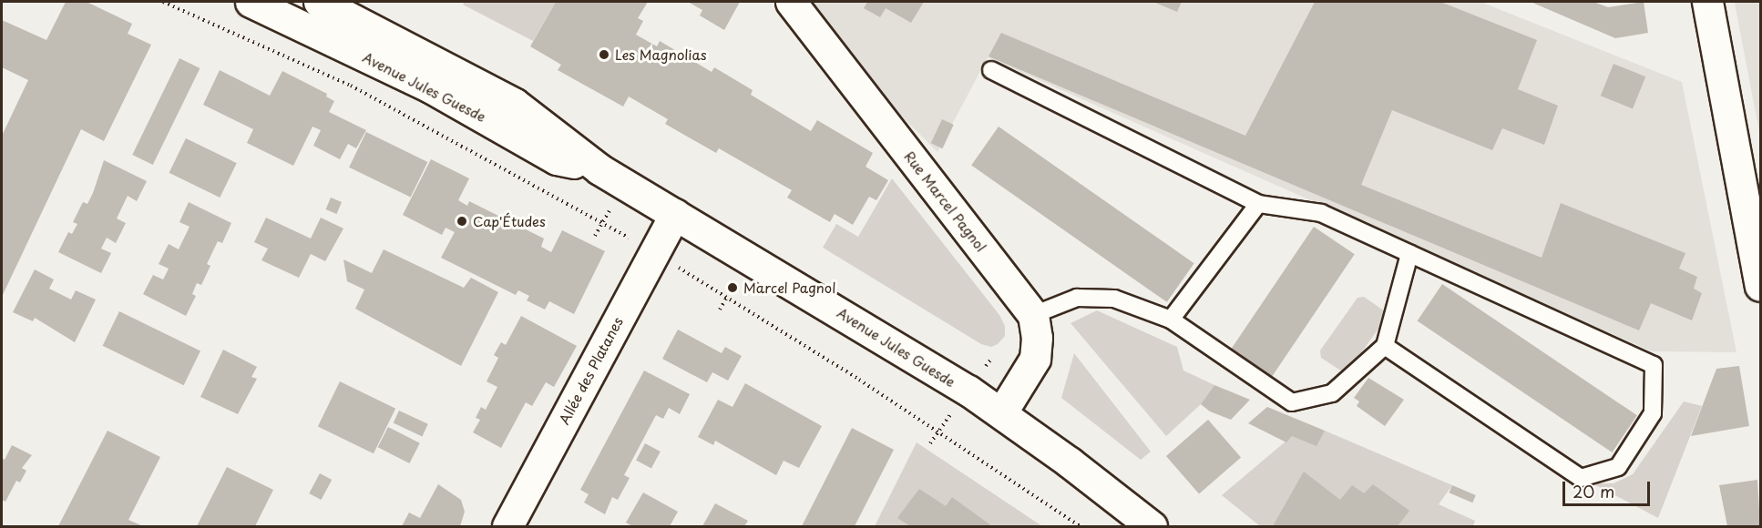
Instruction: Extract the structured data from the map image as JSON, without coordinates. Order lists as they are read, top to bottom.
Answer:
{
  "streets": {
    "street": ["Avenue Jules Guesde", "Rue Marcel Pagnol", "Allée des Platanes"]
  },
  "crossings": [
    ["Avenue Jules Guesde", "Allée des Platanes"]
  ],
  "places": ["Les Magnolias", "Cap'Études", "Marcel Pagnol"],
  "scale_bar": "20 m"
}
